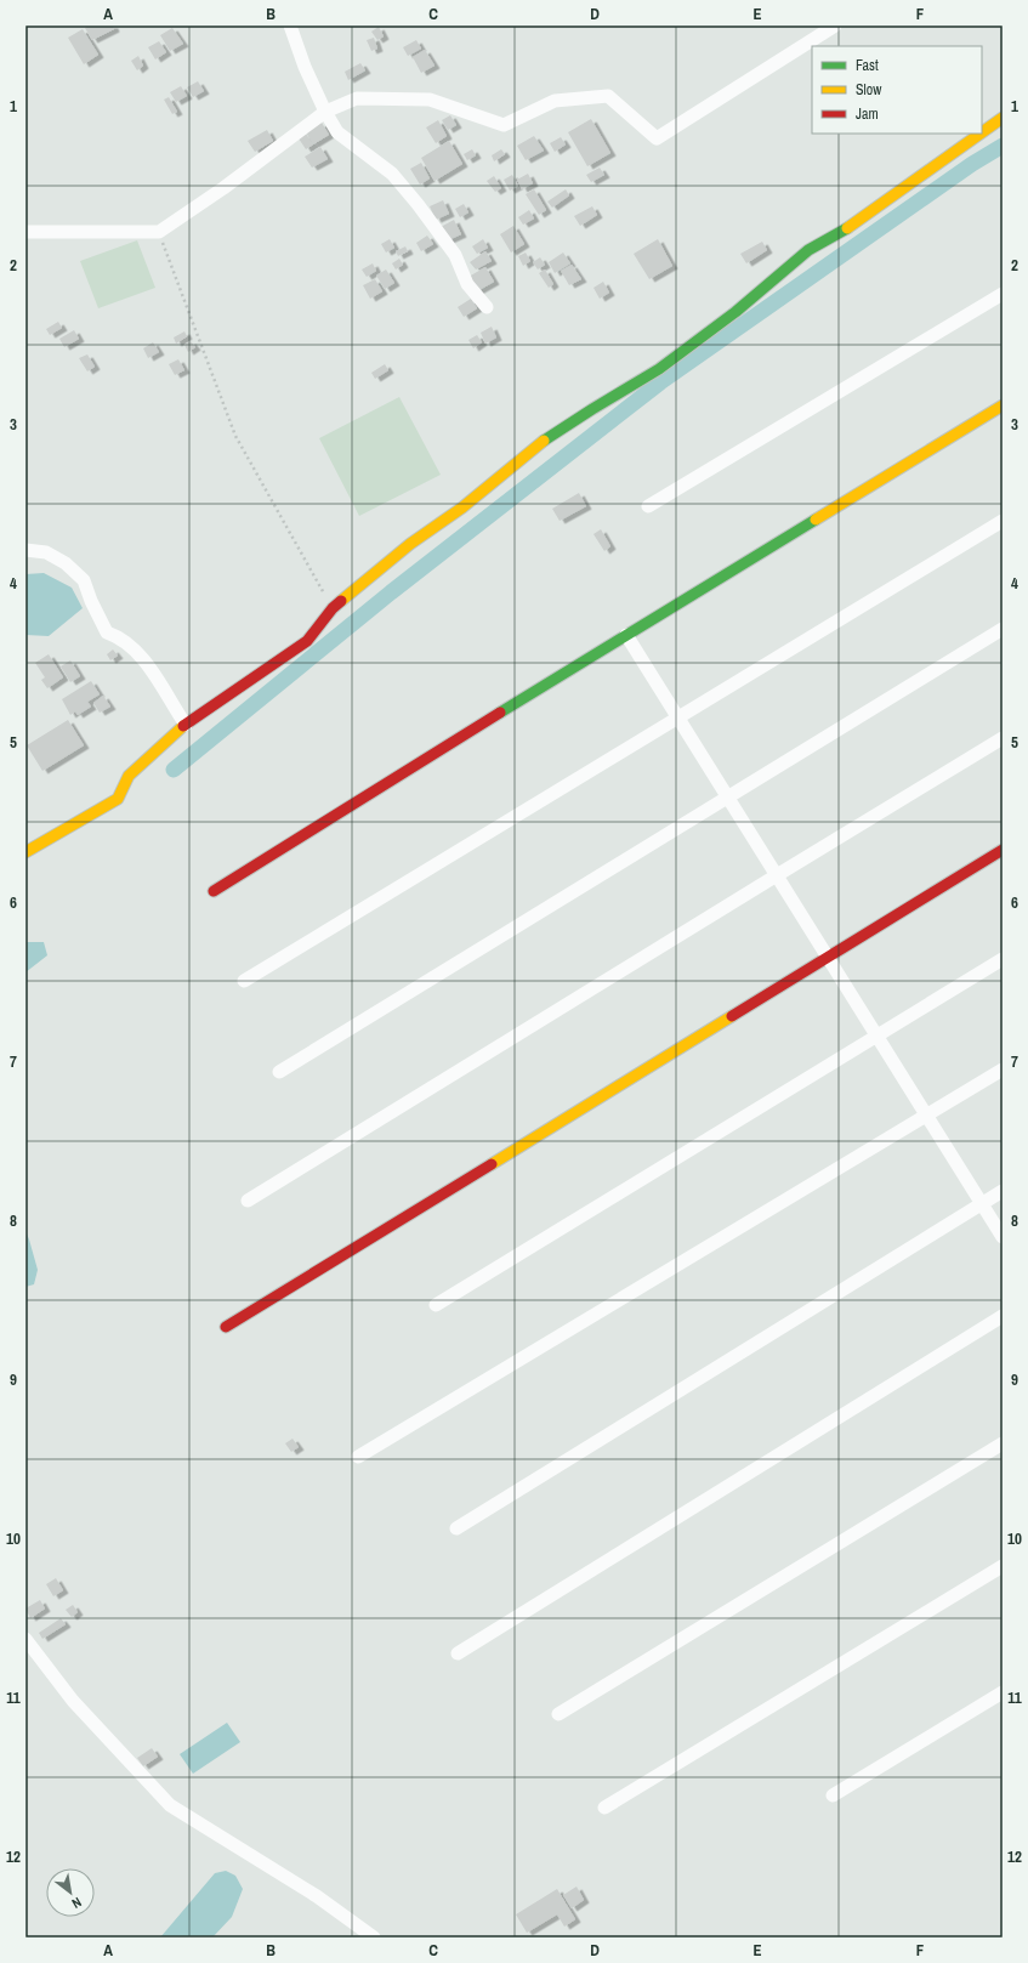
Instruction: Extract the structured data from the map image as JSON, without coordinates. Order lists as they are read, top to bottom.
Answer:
{
  "legend": ["Fast", "Slow", "Jam"],
  "north": "bottom right",
  "grid": {
    "columns": [
      "A",
      "B",
      "C",
      "D",
      "E",
      "F"
    ],
    "rows": [
      "1",
      "2",
      "3",
      "4",
      "5",
      "6",
      "7",
      "8",
      "9",
      "10",
      "11",
      "12"
    ]
  }
}
